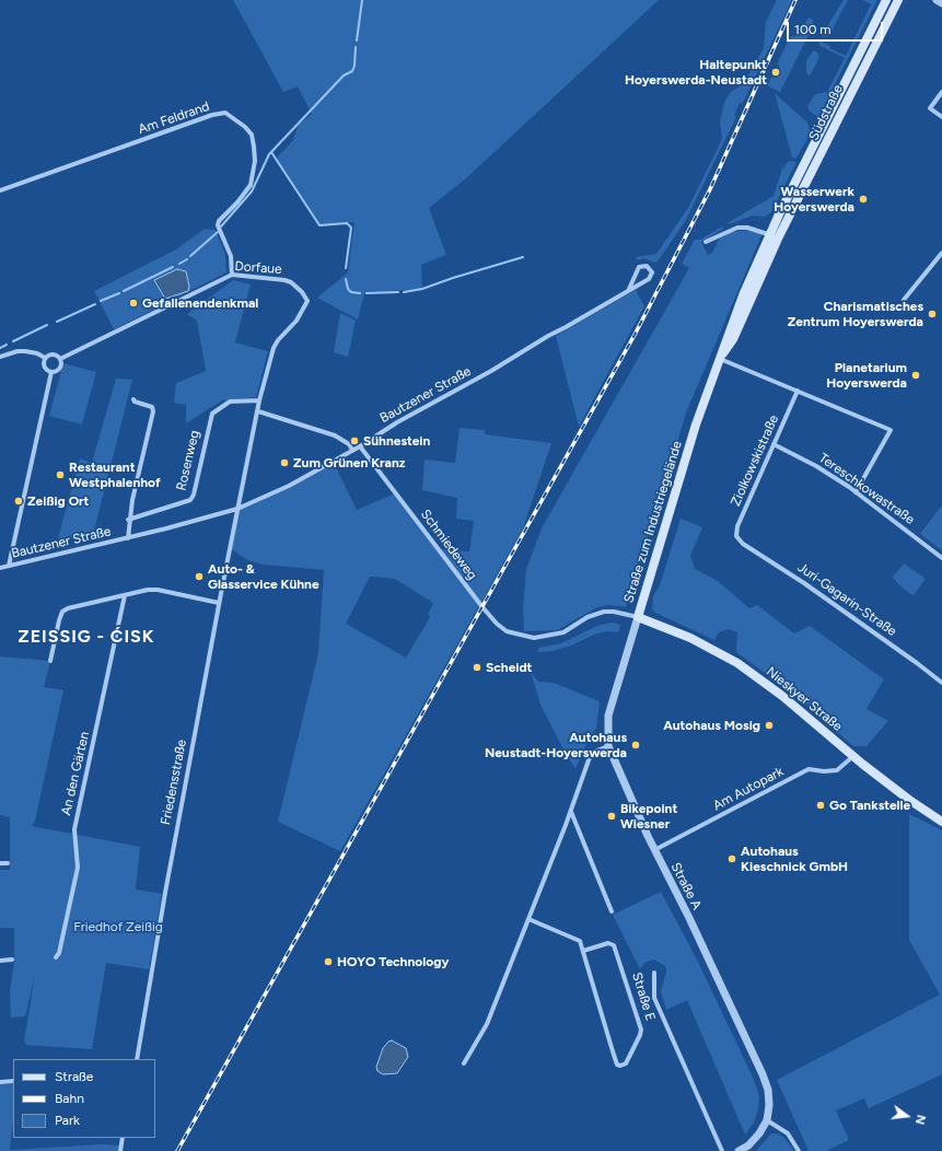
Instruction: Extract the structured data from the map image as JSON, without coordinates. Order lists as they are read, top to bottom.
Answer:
{
  "streets": {
    "main road": ["Südstraße", "Straße zum Industriegelände", "Nieskyer Straße"],
    "street": [
      "Am Feldrand",
      "Dorfaue",
      "Bautzener Straße",
      "Rosenweg",
      "Ziolkowskistraße",
      "Tereschkowastraße",
      "Schmiedeweg",
      "Juri-Gagarin-Straße",
      "An den Gärten",
      "Friedensstraße",
      "Am Autopark",
      "Straße A",
      "Straße E"
    ]
  },
  "crossings": [
    ["Südstraße", "Straße zum Industriegelände"],
    ["Am Feldrand", "Dorfaue"],
    ["Dorfaue", "Rosenweg"],
    ["Bautzener Straße", "Rosenweg"],
    ["Bautzener Straße", "Schmiedeweg"],
    ["Bautzener Straße", "Friedensstraße"],
    ["Ziolkowskistraße", "Tereschkowastraße"],
    ["Ziolkowskistraße", "Juri-Gagarin-Straße"],
    ["Straße zum Industriegelände", "Schmiedeweg"],
    ["Straße zum Industriegelände", "Nieskyer Straße"],
    ["Straße zum Industriegelände", "Straße A"],
    ["Nieskyer Straße", "Am Autopark"],
    ["Nieskyer Straße", "Straße A"],
    ["Am Autopark", "Straße A"]
  ],
  "districts": ["ZEISSIG - ĆISK"],
  "parks": ["Friedhof Zeißig"],
  "places": [
    "Haltepunkt Hoyerswerda-Neustadt",
    "Wasserwerk Hoyerswerda",
    "Gefallenendenkmal",
    "Charismatisches Zentrum Hoyerswerda",
    "Planetarium Hoyerswerda",
    "Sühnestein",
    "Zum Grünen Kranz",
    "Restaurant Westphalenhof",
    "Zeißig Ort",
    "Auto- & Glasservice Kühne",
    "Scheidt",
    "Autohaus Mosig",
    "Autohaus Neustadt-Hoyerswerda",
    "Go Tankstelle",
    "Bikepoint Wiesner",
    "Autohaus Kieschnick GmbH",
    "HOYO Technology"
  ],
  "legend": ["Straße", "Bahn", "Park"],
  "scale_bar": "100 m",
  "north": "right"
}
